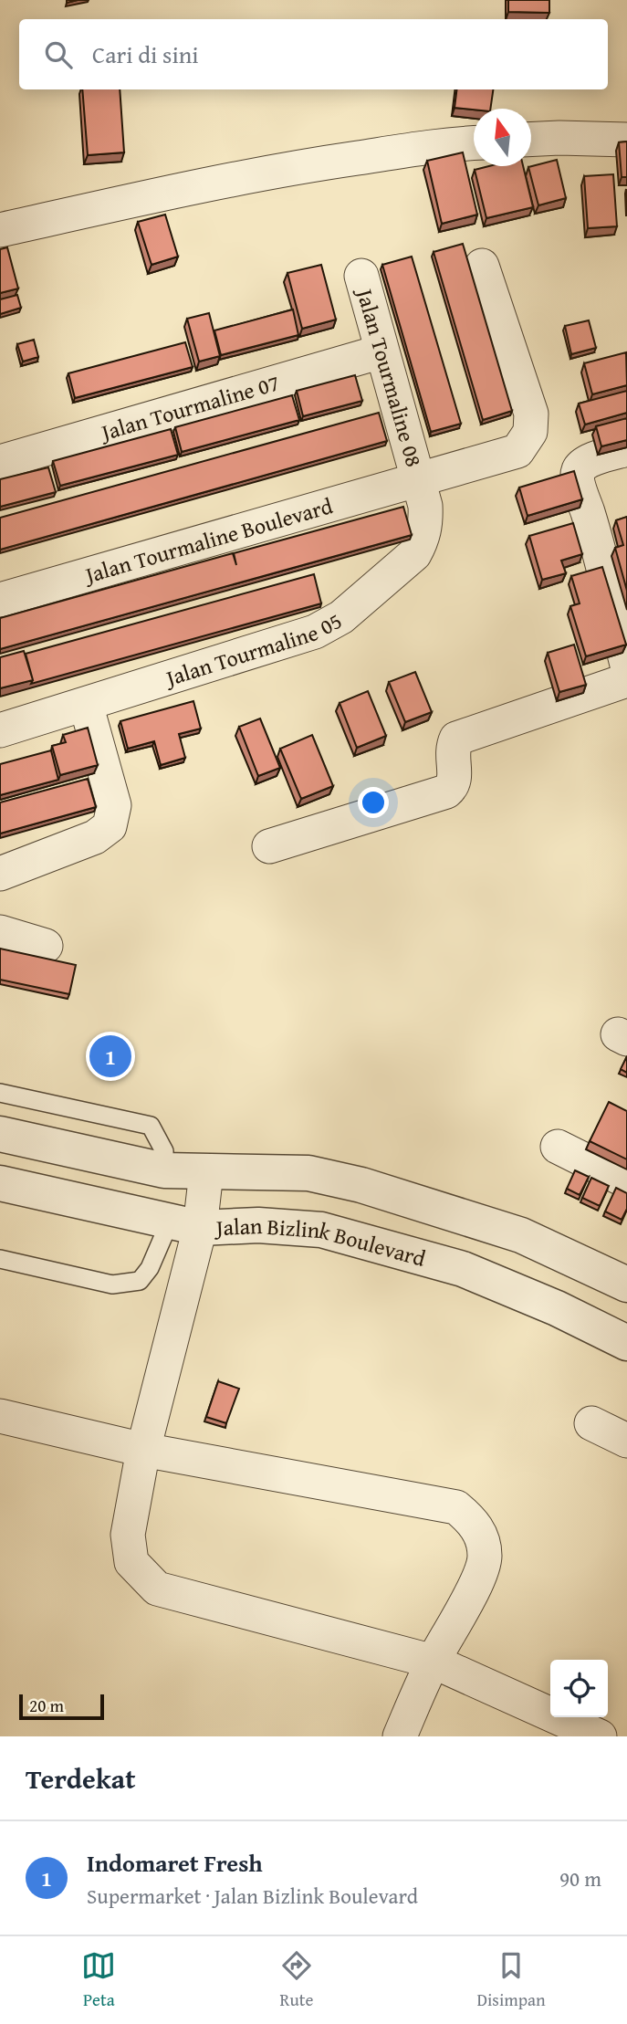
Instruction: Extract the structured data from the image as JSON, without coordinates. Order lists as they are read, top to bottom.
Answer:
{
  "streets": {
    "street": [
      "Jalan Tourmaline 08",
      "Jalan Tourmaline 07",
      "Jalan Tourmaline Boulevard",
      "Jalan Tourmaline 05",
      "Jalan Bizlink Boulevard"
    ]
  },
  "crossings": [
    ["Jalan Tourmaline 08", "Jalan Tourmaline 07"],
    ["Jalan Tourmaline 08", "Jalan Tourmaline Boulevard"],
    ["Jalan Tourmaline 08", "Jalan Tourmaline 05"],
    ["Jalan Tourmaline Boulevard", "Jalan Tourmaline 05"]
  ],
  "scale_bar": "20 m",
  "north": "top",
  "page": {
    "search": "Cari di sini",
    "pins": "1",
    "scale": "20 m",
    "heading": "Terdekat",
    "list": [
      {
        "mark": "1",
        "name": "Indomaret Fresh",
        "note": "Supermarket · Jalan Bizlink Boulevard",
        "value": "90 m"
      }
    ],
    "nav": ["Peta", "Rute", "Disimpan"]
  }
}
